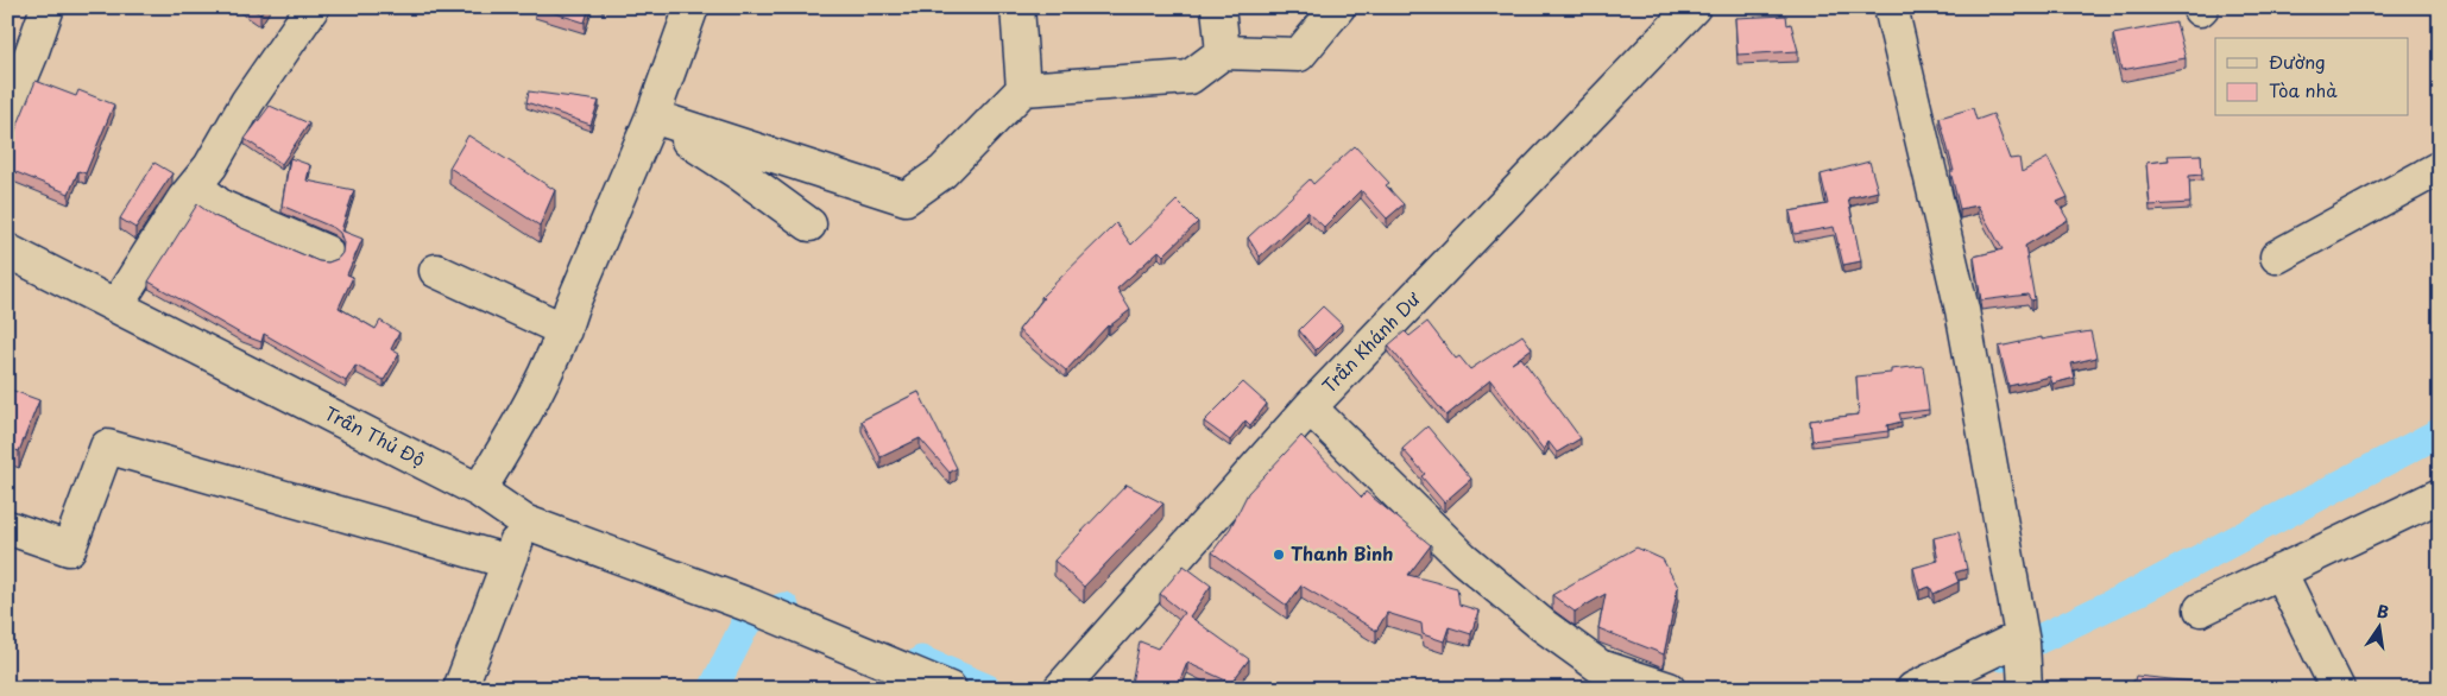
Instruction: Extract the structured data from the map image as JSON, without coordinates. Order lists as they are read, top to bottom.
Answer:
{
  "streets": {
    "street": ["Trần Khánh Dư", "Trần Thủ Độ"]
  },
  "places": ["Thanh Bình"],
  "legend": ["Đường", "Tòa nhà"],
  "north": "top"
}
